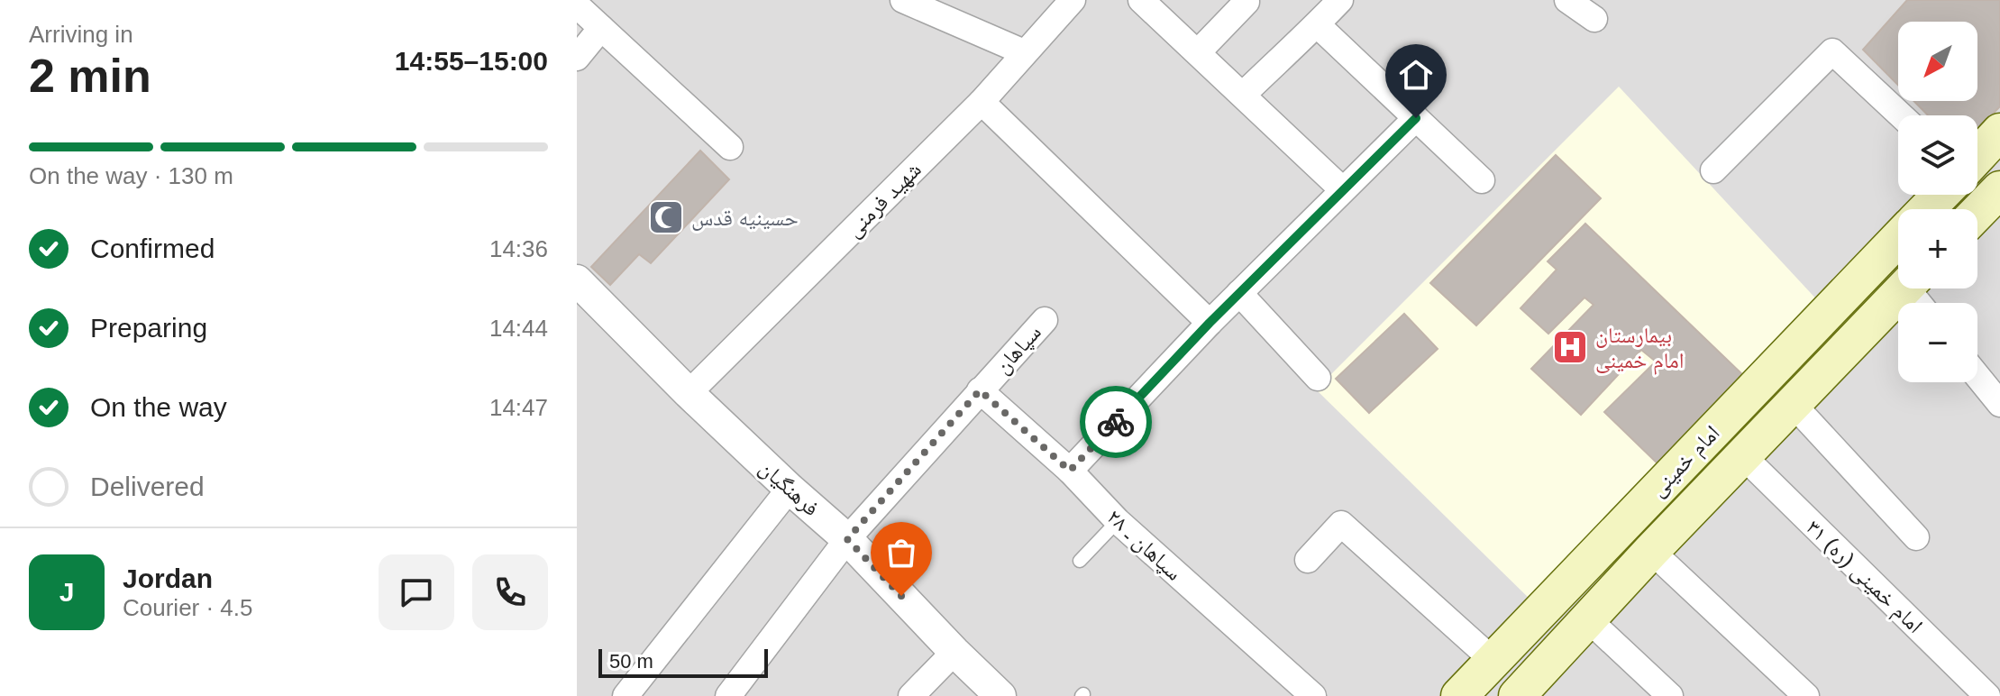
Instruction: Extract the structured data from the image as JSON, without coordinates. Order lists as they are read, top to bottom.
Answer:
{
  "streets": {
    "main road": ["امام خمینی"],
    "street": [
      "شهید فرمنی",
      "سپاهان",
      "فرهنگیان",
      "سپاهان ـ ۲۸",
      "امام خمینی (ره) ۳۱"
    ]
  },
  "crossings": [
    ["شهید فرمنی", "فرهنگیان"],
    ["سپاهان", "فرهنگیان"],
    ["سپاهان", "سپاهان ـ ۲۸"],
    ["امام خمینی", "امام خمینی (ره) ۳۱"]
  ],
  "places": {
    "mosque": ["حسینیه قدس"],
    "hospital": ["بیمارستان امام خمینی"]
  },
  "scale_bar": "50 m",
  "north": "bottom left",
  "page": {
    "heading": ["2 min", "Arriving in", "14:55–15:00"],
    "panel": ["Jordan", "Courier · 4.5"],
    "map_buttons": ["+", "−"],
    "bar": "On the way · 130 m",
    "list": [
      ["Confirmed", "14:36"],
      ["Preparing", "14:44"],
      ["On the way", "14:47"],
      "Delivered"
    ],
    "round": "J",
    "scale": "50 m"
  }
}
